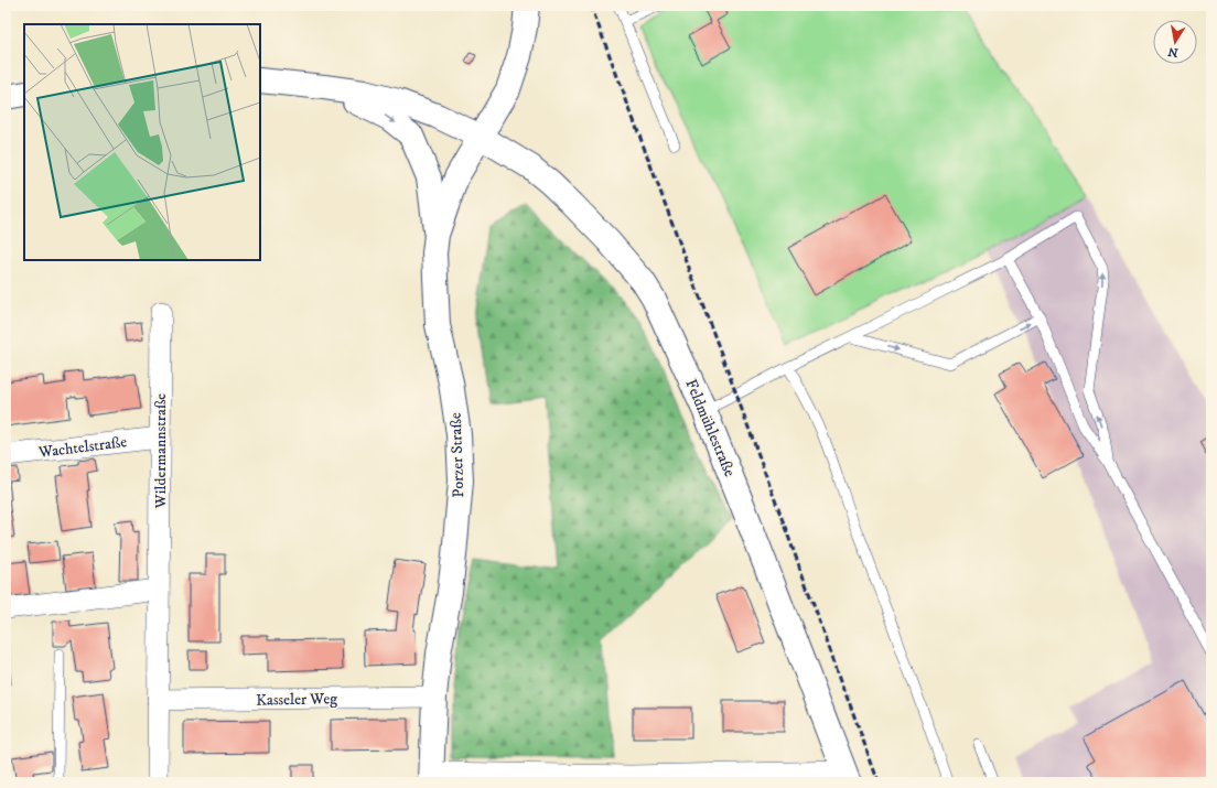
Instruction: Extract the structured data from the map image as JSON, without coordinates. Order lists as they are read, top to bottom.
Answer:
{
  "streets": {
    "main road": ["Feldmühlestraße", "Porzer Straße"],
    "street": ["Wachtelstraße", "Wildermannstraße", "Kasseler Weg"]
  },
  "crossings": [
    ["Feldmühlestraße", "Porzer Straße"],
    ["Wachtelstraße", "Wildermannstraße"],
    ["Wildermannstraße", "Kasseler Weg"],
    ["Porzer Straße", "Kasseler Weg"]
  ],
  "north": "bottom"
}
